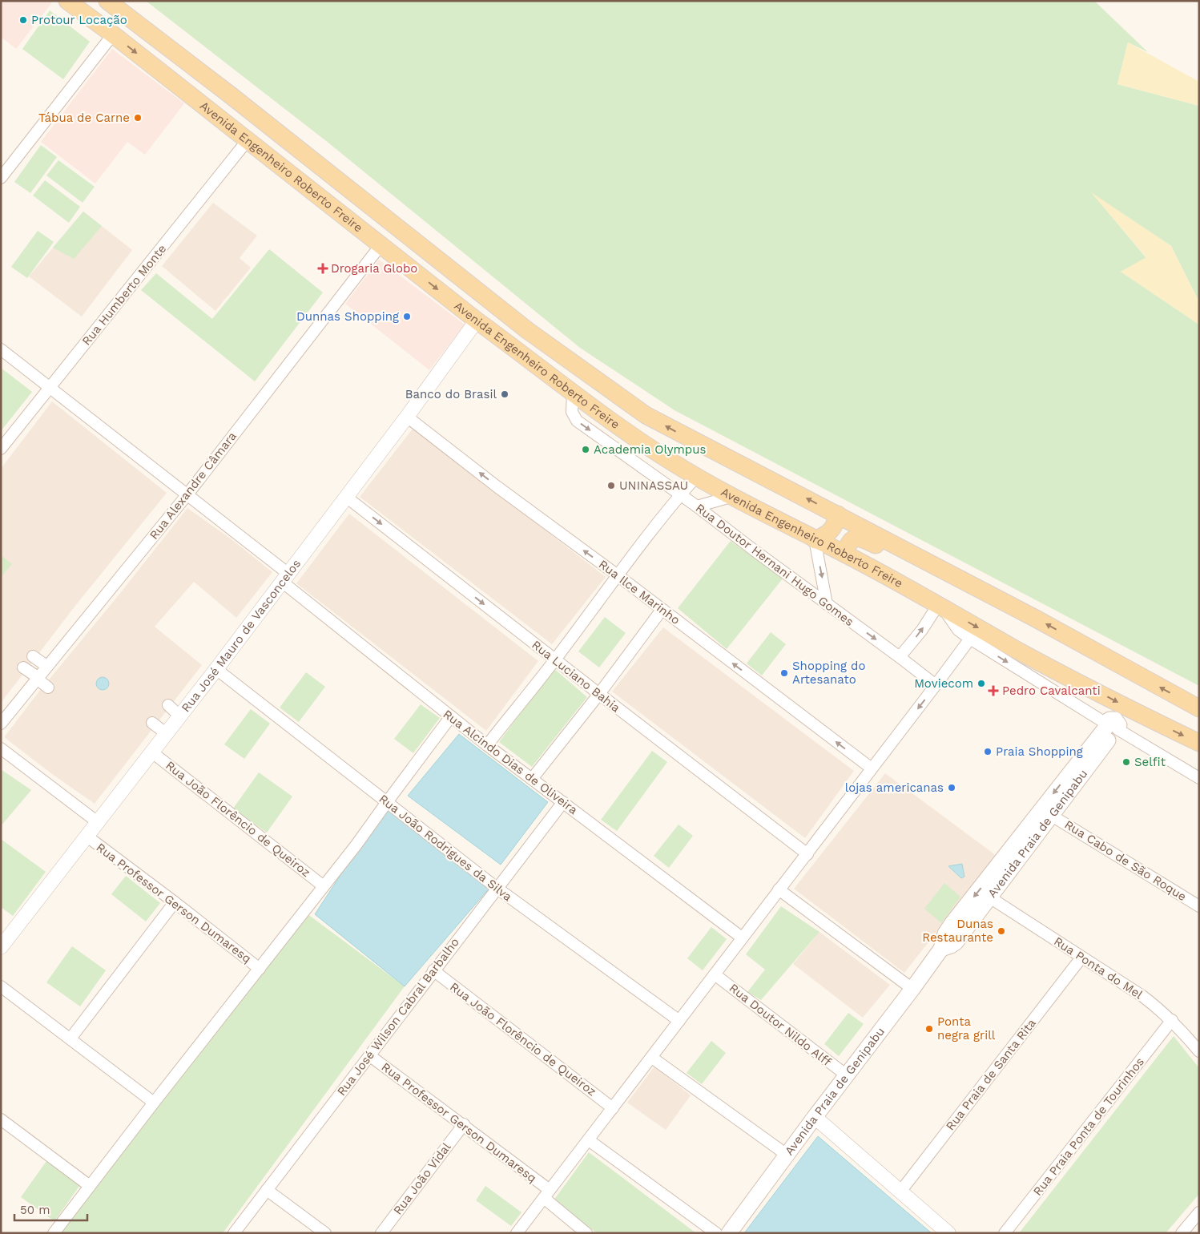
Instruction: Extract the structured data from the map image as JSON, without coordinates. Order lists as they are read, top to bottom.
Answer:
{
  "streets": {
    "main road": ["Avenida Engenheiro Roberto Freire", "Avenida Praia de Genipabu"],
    "street": [
      "Rua Humberto Monte",
      "Rua Alexandre Câmara",
      "Rua Doutor Hernani Hugo Gomes",
      "Rua Ilce Marinho",
      "Rua José Mauro de Vasconcelos",
      "Rua Luciano Bahia",
      "Rua Alcindo Dias de Oliveira",
      "Rua João Florêncio de Queiroz",
      "Rua João Rodrigues da Silva",
      "Rua Cabo de São Roque",
      "Rua Professor Gerson Dumaresq",
      "Rua Ponta do Mel",
      "Rua José Wilson Cabral Barbalho",
      "Rua Doutor Nildo Alff",
      "Rua Praia de Santa Rita",
      "Rua Praia Ponta de Tourinhos",
      "Rua João Vidal"
    ]
  },
  "crossings": [
    ["Avenida Engenheiro Roberto Freire", "Rua Humberto Monte"],
    ["Avenida Engenheiro Roberto Freire", "Rua Alexandre Câmara"],
    ["Avenida Engenheiro Roberto Freire", "Rua Doutor Hernani Hugo Gomes"],
    ["Avenida Engenheiro Roberto Freire", "Rua José Mauro de Vasconcelos"],
    ["Avenida Engenheiro Roberto Freire", "Avenida Praia de Genipabu"],
    ["Rua Humberto Monte", "Rua Alcindo Dias de Oliveira"],
    ["Rua Alexandre Câmara", "Rua Alcindo Dias de Oliveira"],
    ["Rua Ilce Marinho", "Rua José Mauro de Vasconcelos"],
    ["Rua José Mauro de Vasconcelos", "Rua Luciano Bahia"],
    ["Rua José Mauro de Vasconcelos", "Rua Alcindo Dias de Oliveira"],
    ["Rua José Mauro de Vasconcelos", "Rua João Florêncio de Queiroz"],
    ["Rua José Mauro de Vasconcelos", "Rua João Rodrigues da Silva"],
    ["Rua José Mauro de Vasconcelos", "Rua Professor Gerson Dumaresq"],
    ["Rua Alcindo Dias de Oliveira", "Rua José Wilson Cabral Barbalho"],
    ["Rua João Florêncio de Queiroz", "Rua José Wilson Cabral Barbalho"],
    ["Avenida Praia de Genipabu", "Rua Cabo de São Roque"],
    ["Avenida Praia de Genipabu", "Rua Ponta do Mel"],
    ["Avenida Praia de Genipabu", "Rua Doutor Nildo Alff"],
    ["Rua João Rodrigues da Silva", "Rua José Wilson Cabral Barbalho"],
    ["Rua Professor Gerson Dumaresq", "Rua José Wilson Cabral Barbalho"],
    ["Rua Professor Gerson Dumaresq", "Rua João Vidal"],
    ["Rua Ponta do Mel", "Rua Praia de Santa Rita"],
    ["Rua Ponta do Mel", "Rua Praia Ponta de Tourinhos"]
  ],
  "one_way": ["Rua Doutor Hernani Hugo Gomes", "Rua Ilce Marinho", "Rua Luciano Bahia"],
  "places": {
    "other": [
      "Protour Locação",
      "Tábua de Carne",
      "Dunnas Shopping",
      "Banco do Brasil",
      "Academia Olympus",
      "UNINASSAU",
      "Shopping do Artesanato",
      "Moviecom",
      "Praia Shopping",
      "Selfit",
      "lojas americanas",
      "Dunas Restaurante",
      "Ponta negra grill"
    ],
    "health": ["Drogaria Globo", "Pedro Cavalcanti"]
  },
  "scale_bar": "50 m"
}
